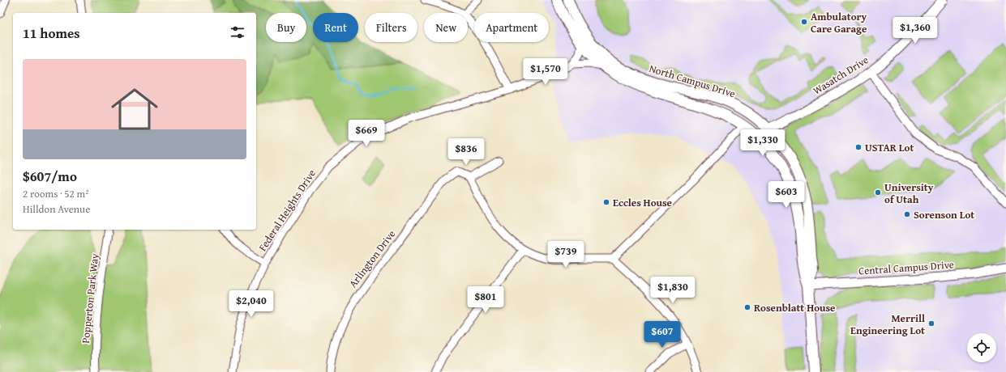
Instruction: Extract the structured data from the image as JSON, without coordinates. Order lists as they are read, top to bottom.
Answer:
{
  "streets": {
    "main road": ["North Campus Drive"],
    "street": [
      "Wasatch Drive",
      "Federal Heights Drive",
      "Arlington Drive",
      "Central Campus Drive",
      "Popperton Park Way"
    ]
  },
  "crossings": [
    ["Wasatch Drive", "North Campus Drive"],
    ["North Campus Drive", "Federal Heights Drive"],
    ["North Campus Drive", "Central Campus Drive"]
  ],
  "places": [
    "Ambulatory Care Garage",
    "USTAR Lot",
    "University of Utah",
    "Eccles House",
    "Sorenson Lot",
    "Rosenblatt House",
    "Merrill Engineering Lot"
  ],
  "page": {
    "chip": [
      "Buy",
      "Rent",
      "Filters",
      "New",
      "Apartment"
    ],
    "heading": "11 homes",
    "price": [
      "$1,360",
      "$1,570",
      "$669",
      "$1,330",
      "$836",
      "$603",
      "$739",
      "$1,830",
      "$801",
      "$2,040",
      "$607"
    ],
    "list": [
      {
        "name": "$607/mo",
        "note": "2 rooms · 52 m² · Hilldon Avenue"
      }
    ]
  }
}
